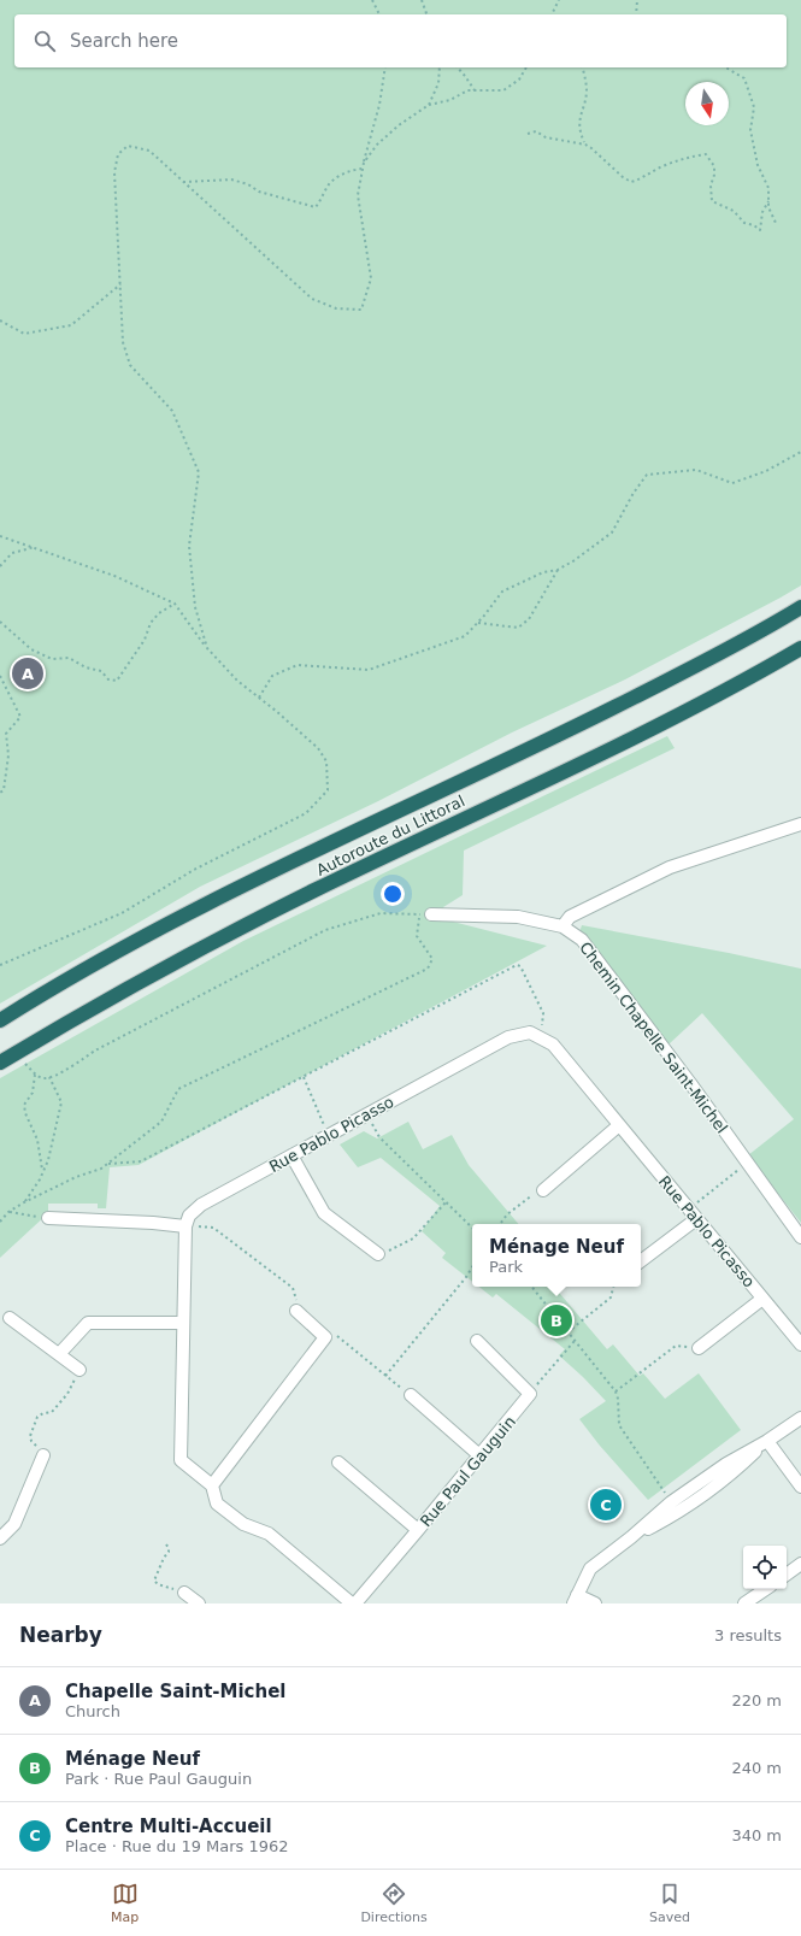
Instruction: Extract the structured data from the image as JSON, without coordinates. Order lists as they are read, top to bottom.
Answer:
{
  "streets": {
    "highway": ["Autoroute du Littoral"],
    "street": ["Chemin Chapelle Saint-Michel", "Rue Pablo Picasso", "Rue Paul Gauguin"]
  },
  "north": "bottom",
  "page": {
    "search": "Search here",
    "pins": ["A", "B", "C"],
    "popup": ["Ménage Neuf", "Park"],
    "heading": ["Nearby", "3 results"],
    "list": [
      {
        "mark": "A",
        "name": "Chapelle Saint-Michel",
        "note": "Church",
        "value": "220 m"
      },
      {
        "mark": "B",
        "name": "Ménage Neuf",
        "note": "Park · Rue Paul Gauguin",
        "value": "240 m"
      },
      {
        "mark": "C",
        "name": "Centre Multi-Accueil",
        "note": "Place · Rue du 19 Mars 1962",
        "value": "340 m"
      }
    ],
    "nav": ["Map", "Directions", "Saved"]
  }
}
